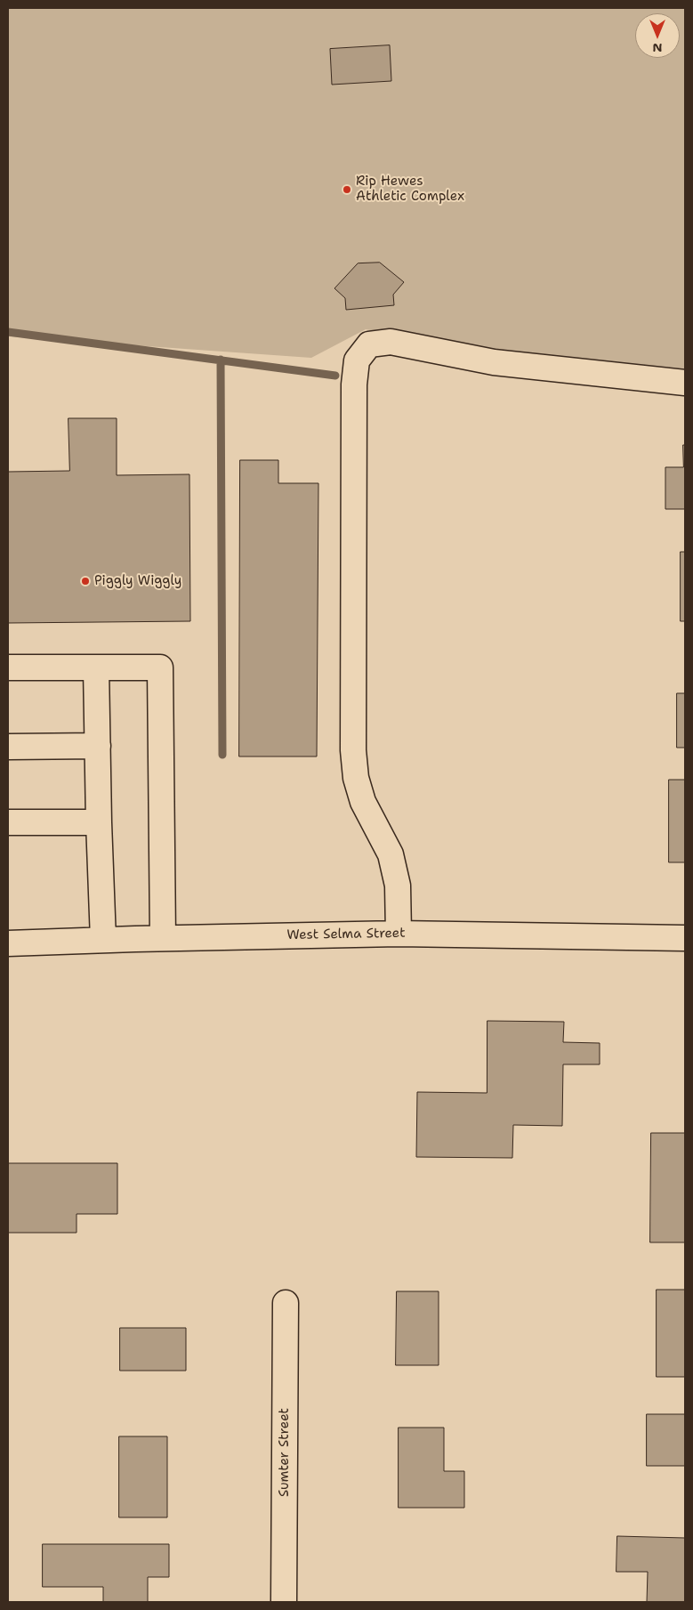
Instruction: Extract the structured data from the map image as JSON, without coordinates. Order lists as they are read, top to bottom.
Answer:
{
  "streets": {
    "street": ["West Selma Street", "Sumter Street"]
  },
  "places": ["Rip Hewes Athletic Complex", "Piggly Wiggly"],
  "north": "bottom"
}
